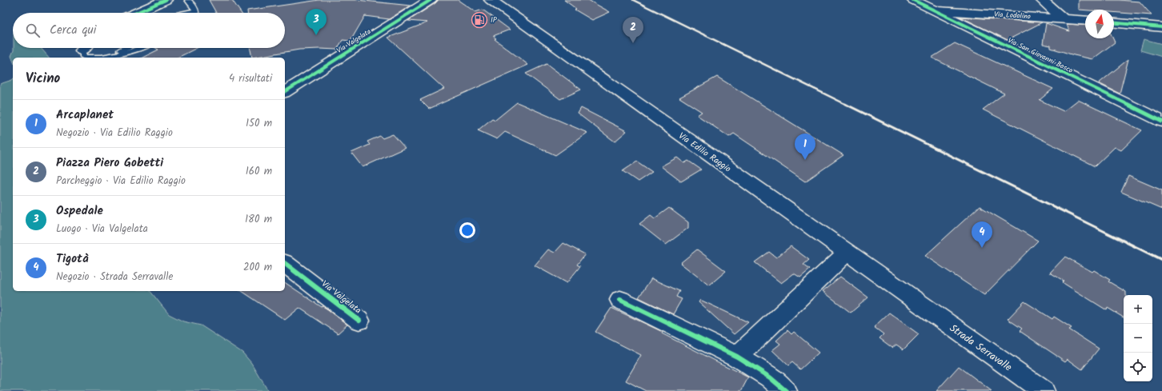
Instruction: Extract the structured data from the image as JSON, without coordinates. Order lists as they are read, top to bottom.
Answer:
{
  "streets": {
    "street": [
      "Via Lodolino",
      "Via Valgelata",
      "Via San Giovanni Bosco",
      "Via Edilio Raggio",
      "Strada Serravalle"
    ]
  },
  "crossings": [
    ["Via Lodolino", "Via San Giovanni Bosco"],
    ["Via Edilio Raggio", "Strada Serravalle"]
  ],
  "places": {
    "fuel station": ["IP"]
  },
  "north": "top",
  "page": {
    "pins": [
      "3",
      "2",
      "1",
      "4"
    ],
    "search": "Cerca qui",
    "heading": ["Vicino", "4 risultati"],
    "list": [
      {
        "mark": "1",
        "name": "Arcaplanet",
        "note": "Negozio · Via Edilio Raggio",
        "value": "150 m"
      },
      {
        "mark": "2",
        "name": "Piazza Piero Gobetti",
        "note": "Parcheggio · Via Edilio Raggio",
        "value": "160 m"
      },
      {
        "mark": "3",
        "name": "Ospedale",
        "note": "Luogo · Via Valgelata",
        "value": "180 m"
      },
      {
        "mark": "4",
        "name": "Tigotà",
        "note": "Negozio · Strada Serravalle",
        "value": "200 m"
      }
    ],
    "map_buttons": ["+", "−"]
  }
}
